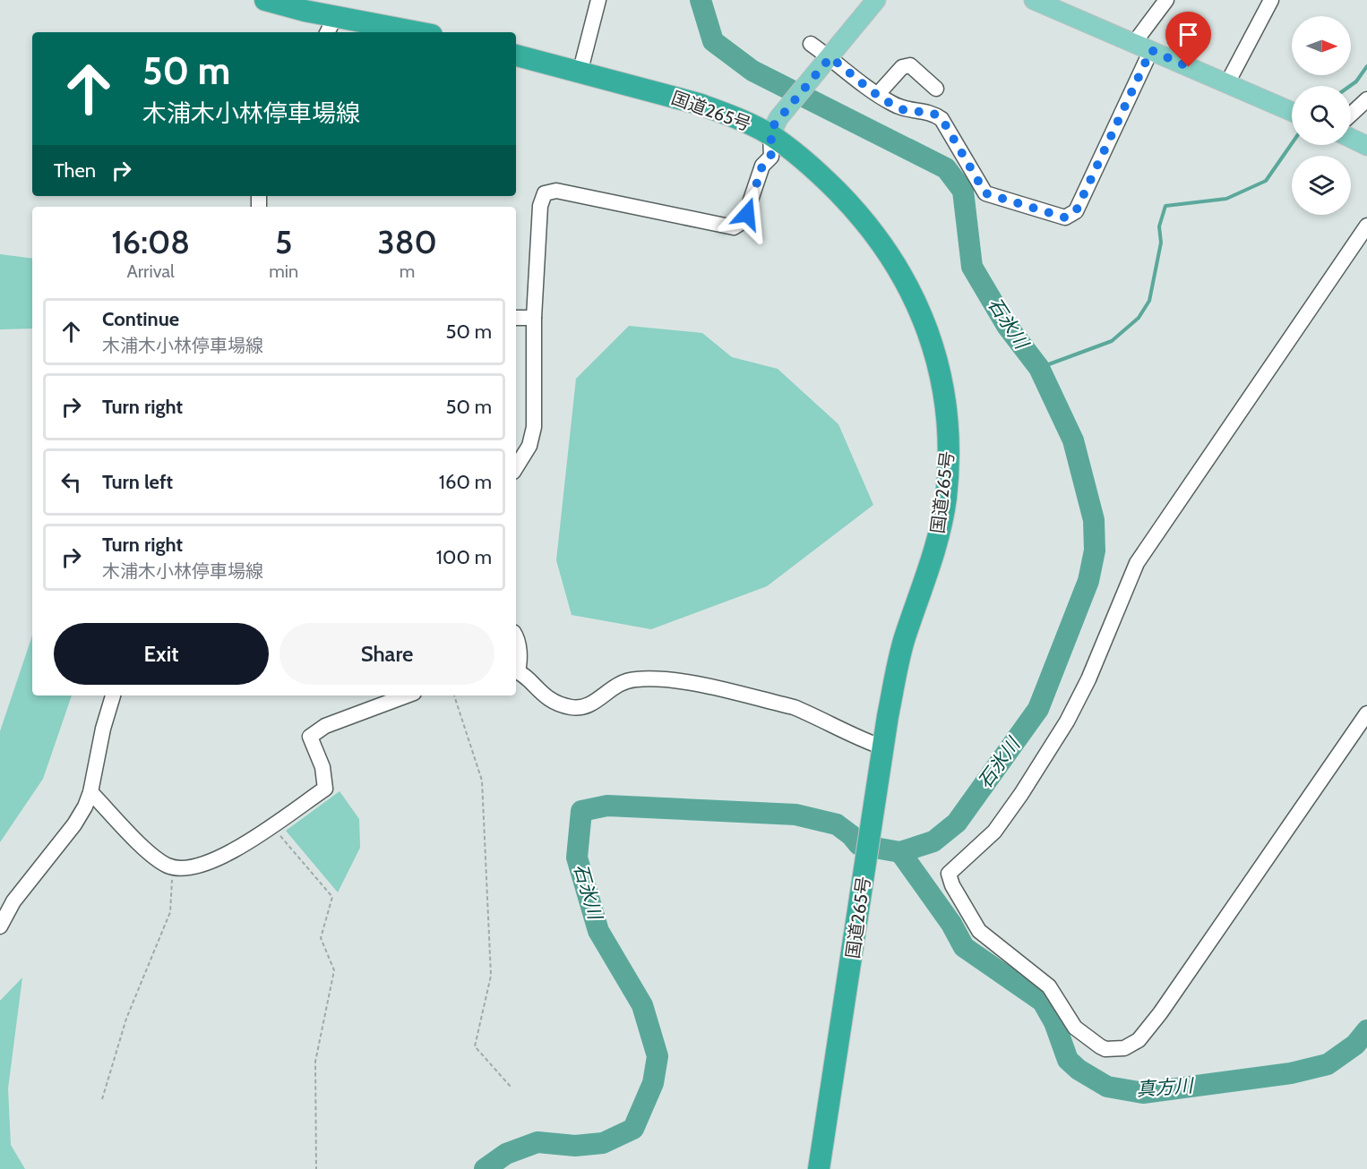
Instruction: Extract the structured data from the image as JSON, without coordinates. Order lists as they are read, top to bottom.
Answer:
{
  "streets": {
    "highway": ["国道265号"]
  },
  "water": ["石氷川", "真方川"],
  "north": "right",
  "page": {
    "turn": ["50 m", "木浦木小林停車場線"],
    "then": "Then",
    "eta": [
      "16:08",
      "Arrival",
      "5",
      "min",
      "380",
      "m"
    ],
    "list": [
      {
        "name": "Continue",
        "note": "木浦木小林停車場線",
        "value": "50 m"
      },
      {
        "name": "Turn right",
        "value": "50 m"
      },
      {
        "name": "Turn left",
        "value": "160 m"
      },
      {
        "name": "Turn right",
        "note": "木浦木小林停車場線",
        "value": "100 m"
      }
    ],
    "buttons": ["Exit", "Share"]
  }
}
